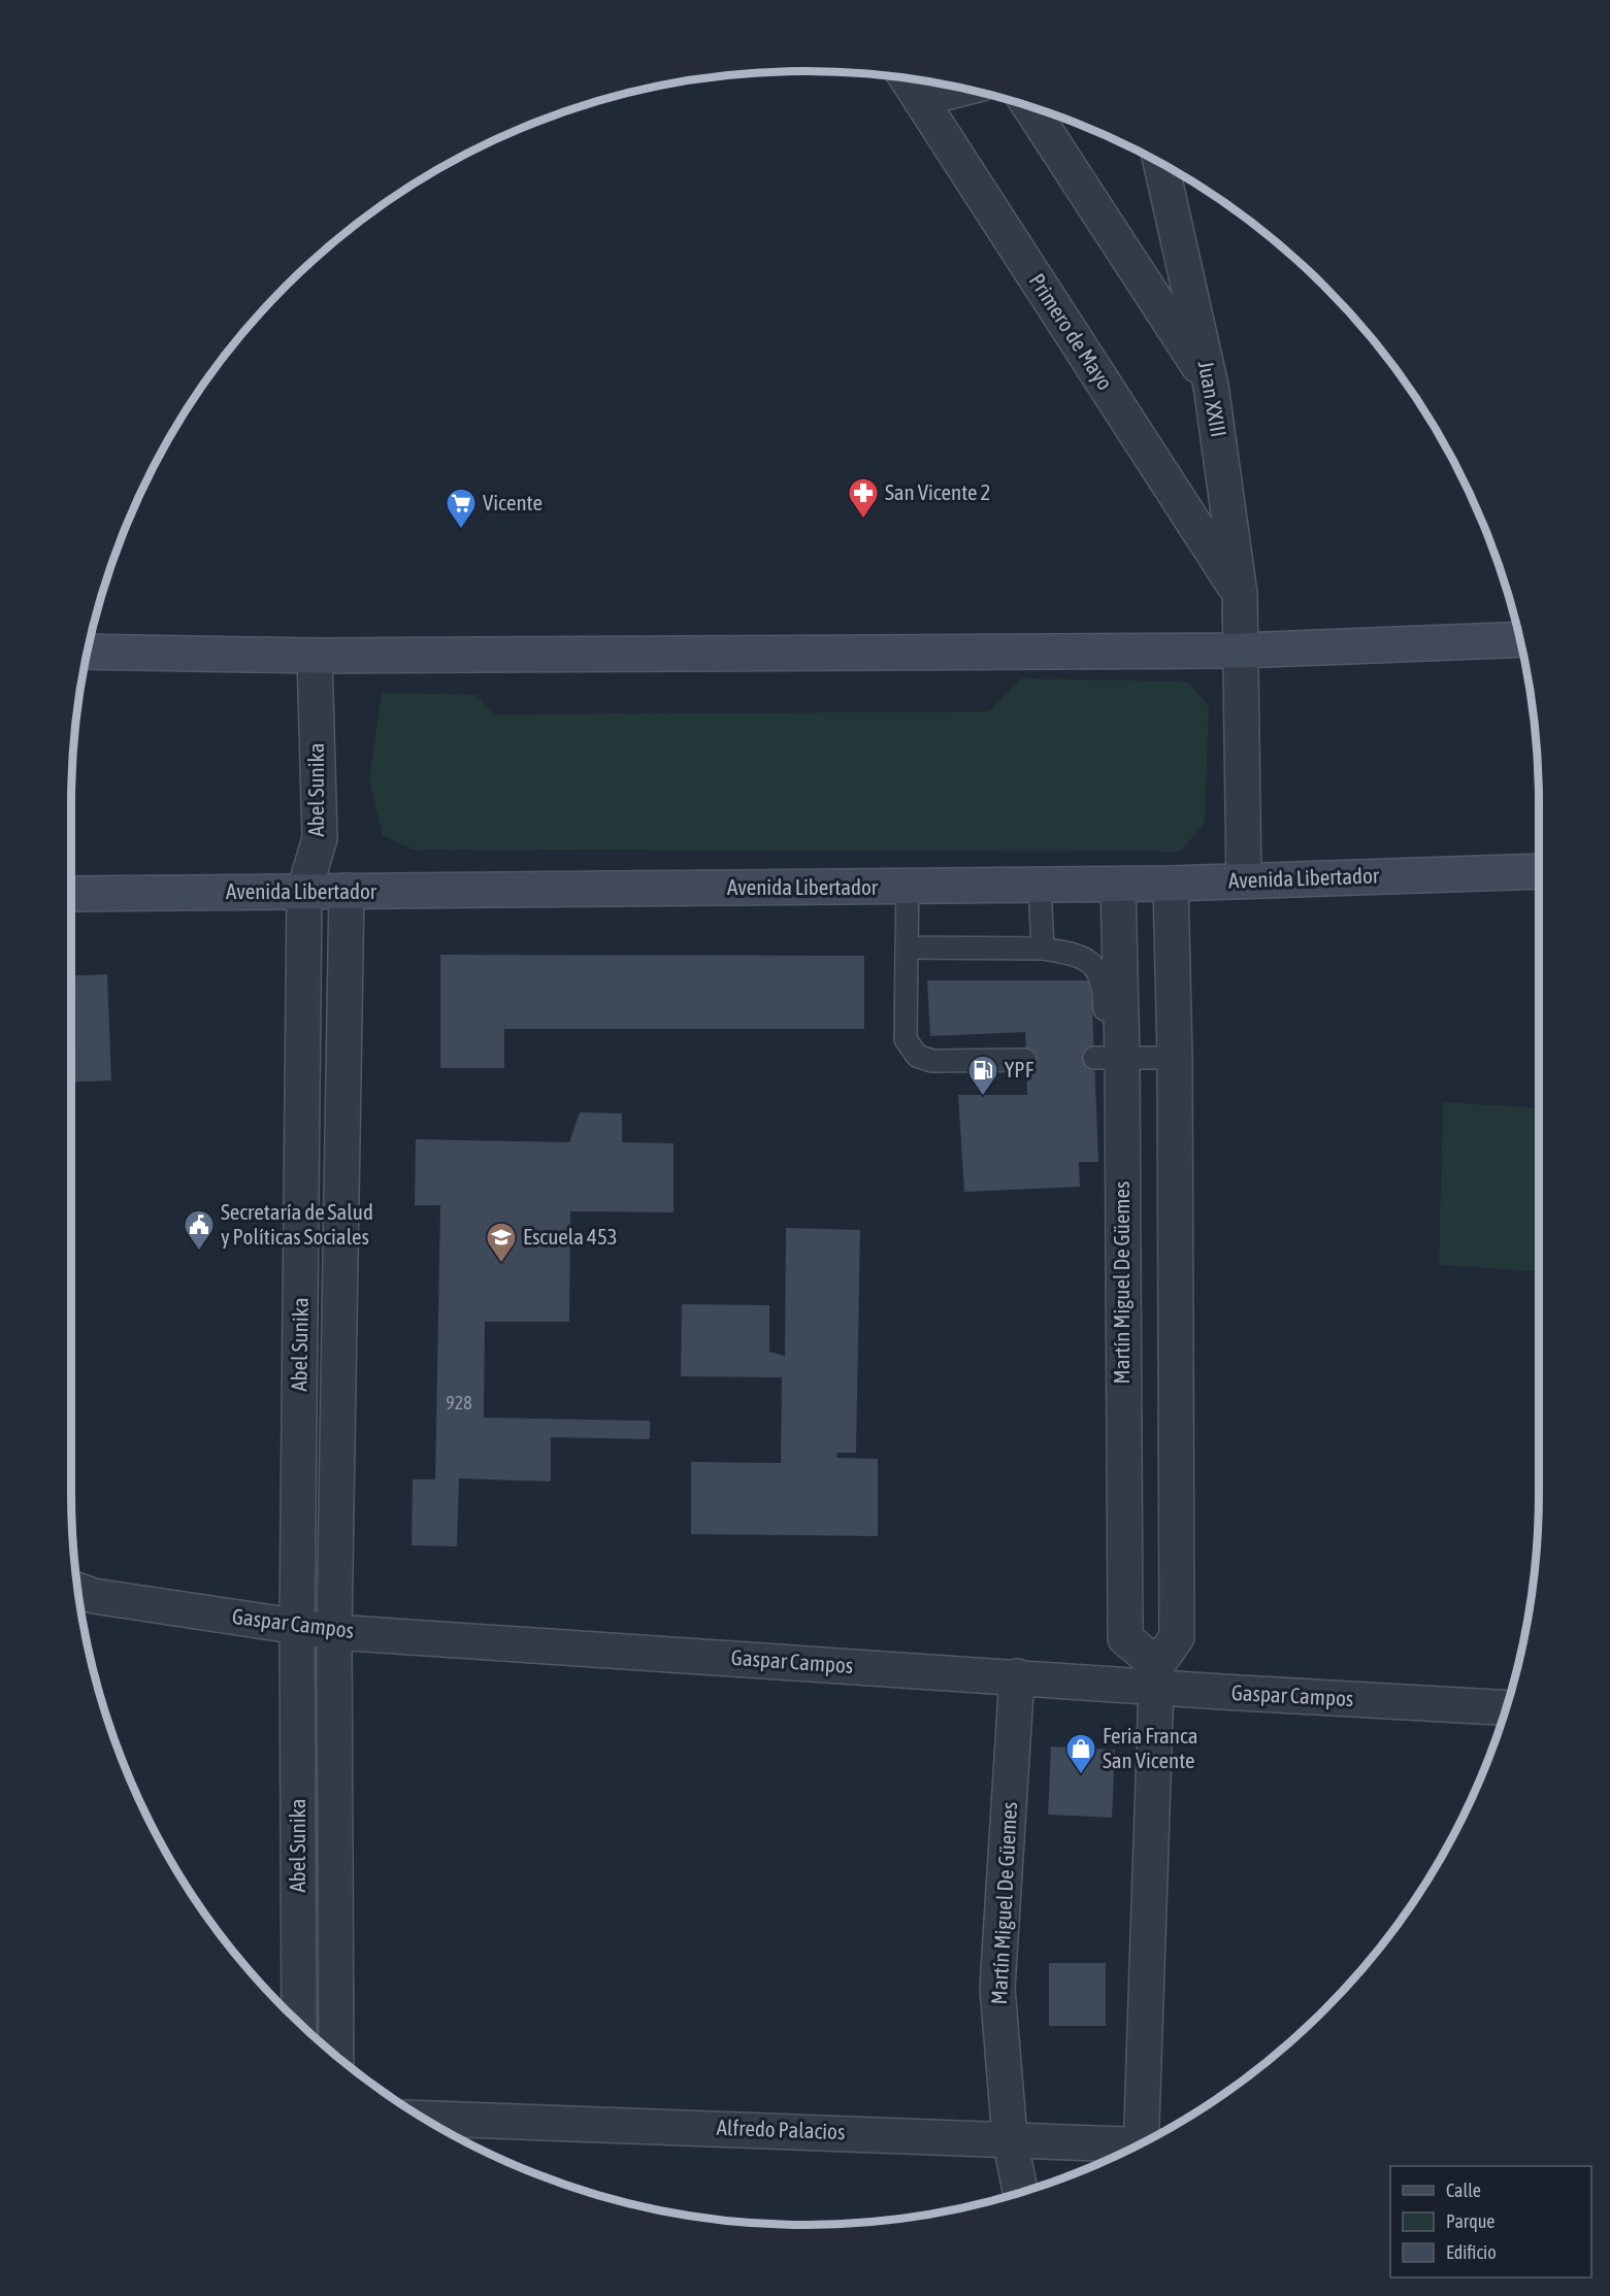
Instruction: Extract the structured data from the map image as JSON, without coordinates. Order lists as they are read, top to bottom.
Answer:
{
  "streets": {
    "main road": ["Avenida Libertador"],
    "street": [
      "Primero de Mayo",
      "Juan XXIII",
      "Abel Sunika",
      "Martín Miguel De Güemes",
      "Gaspar Campos",
      "Alfredo Palacios"
    ]
  },
  "crossings": [
    ["Primero de Mayo", "Juan XXIII"],
    ["Juan XXIII", "Avenida Libertador"],
    ["Abel Sunika", "Avenida Libertador"],
    ["Abel Sunika", "Gaspar Campos"],
    ["Avenida Libertador", "Martín Miguel De Güemes"],
    ["Martín Miguel De Güemes", "Gaspar Campos"],
    ["Martín Miguel De Güemes", "Alfredo Palacios"]
  ],
  "places": {
    "pharmacy": ["San Vicente 2"],
    "supermarket": ["Vicente"],
    "fuel station": ["YPF"],
    "public building": ["Secretaría de Salud y Políticas Sociales"],
    "school or university": ["Escuela 453"],
    "shop": ["Feria Franca San Vicente"]
  },
  "house_numbers": ["928"],
  "legend": ["Calle", "Parque", "Edificio"]
}
